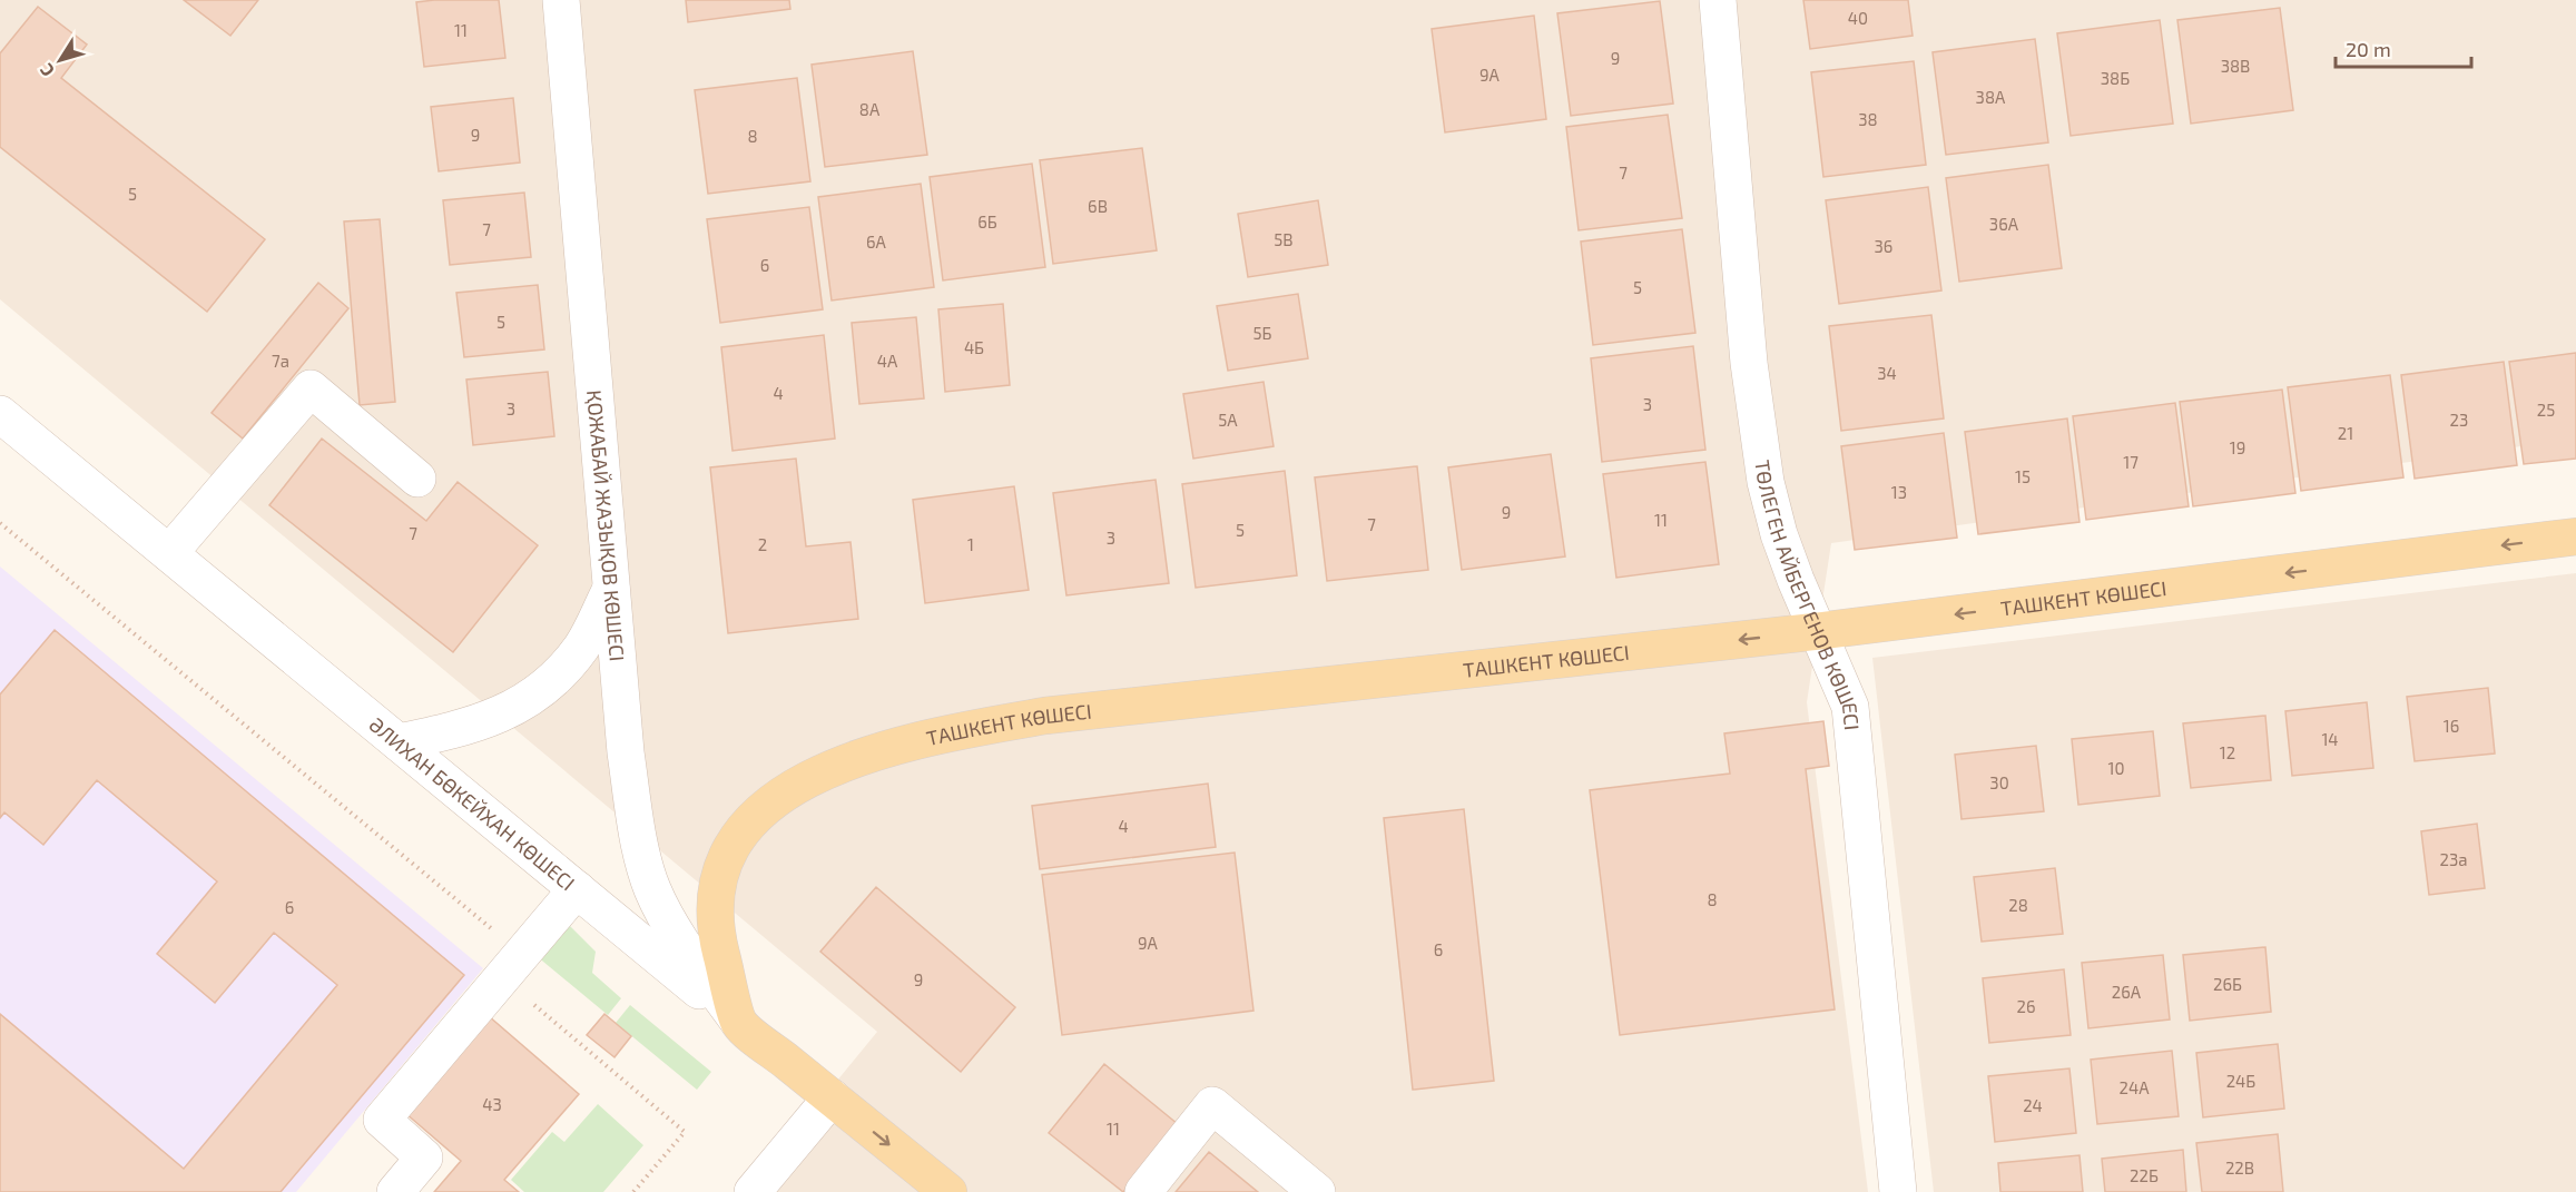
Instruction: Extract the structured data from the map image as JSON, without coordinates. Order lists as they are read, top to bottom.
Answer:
{
  "streets": {
    "main road": ["ТАШКЕНТ КӨШЕСІ", "ӘЛИХАН БӨКЕЙХАН КӨШЕСІ"],
    "street": ["ҚОЖАБАЙ ЖАЗЫҚОВ КӨШЕСІ", "ТӨЛЕГЕН АЙБЕРГЕНОВ КӨШЕСІ"]
  },
  "crossings": [
    ["ҚОЖАБАЙ ЖАЗЫҚОВ КӨШЕСІ", "ТАШКЕНТ КӨШЕСІ"],
    ["ҚОЖАБАЙ ЖАЗЫҚОВ КӨШЕСІ", "ӘЛИХАН БӨКЕЙХАН КӨШЕСІ"],
    ["ТӨЛЕГЕН АЙБЕРГЕНОВ КӨШЕСІ", "ТАШКЕНТ КӨШЕСІ"],
    ["ТАШКЕНТ КӨШЕСІ", "ӘЛИХАН БӨКЕЙХАН КӨШЕСІ"]
  ],
  "one_way": ["ТАШКЕНТ КӨШЕСІ"],
  "house_numbers": [
    "40",
    "11",
    "9",
    "38В",
    "9А",
    "38Б",
    "38А",
    "8А",
    "38",
    "9",
    "8",
    "7",
    "5",
    "6В",
    "6Б",
    "36А",
    "7",
    "5В",
    "6А",
    "36",
    "6",
    "5",
    "5",
    "5Б",
    "4Б",
    "7а",
    "4А",
    "34",
    "4",
    "3",
    "3",
    "25",
    "5А",
    "23",
    "21",
    "19",
    "17",
    "15",
    "13",
    "9",
    "11",
    "7",
    "5",
    "7",
    "3",
    "2",
    "1",
    "16",
    "14",
    "12",
    "10",
    "30",
    "4",
    "23а",
    "8",
    "28",
    "6",
    "9А",
    "6",
    "9",
    "26Б",
    "26А",
    "26",
    "24Б",
    "24А",
    "43",
    "24",
    "11",
    "22В",
    "22Б"
  ],
  "scale_bar": "20 m",
  "north": "bottom left"
}
